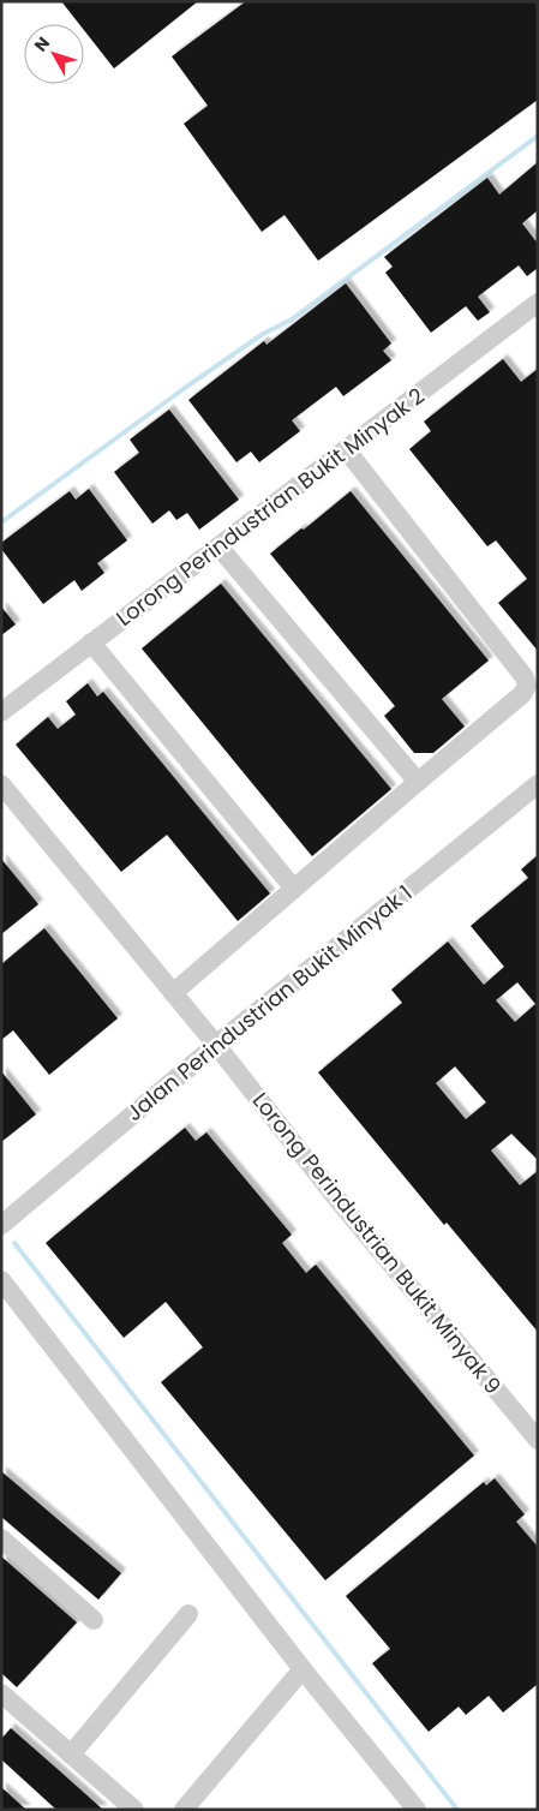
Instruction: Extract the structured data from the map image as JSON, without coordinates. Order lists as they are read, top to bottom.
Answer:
{
  "streets": {
    "street": ["Lorong Perindustrian Bukit Minyak 2", "Jalan Perindustrian Bukit Minyak 1", "Lorong Perindustrian Bukit Minyak 9"]
  },
  "crossings": [
    ["Jalan Perindustrian Bukit Minyak 1", "Lorong Perindustrian Bukit Minyak 9"]
  ],
  "north": "top left"
}
